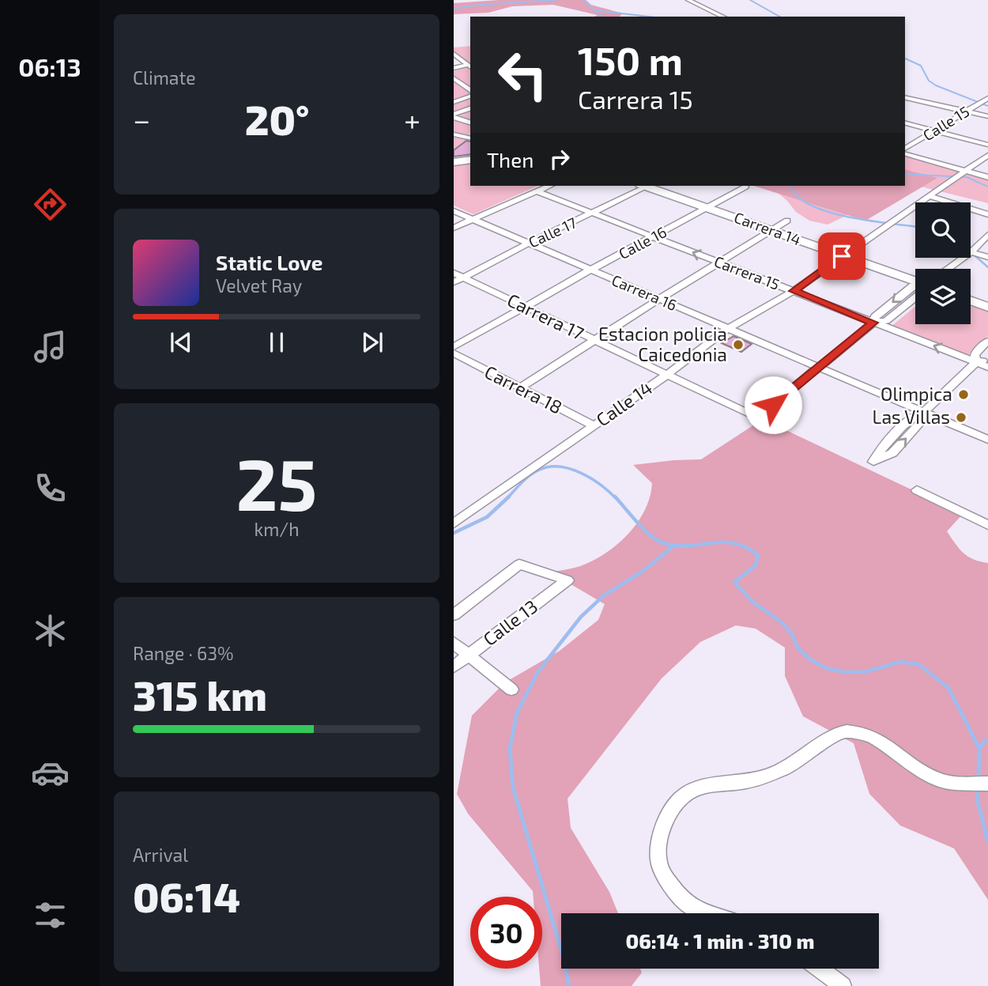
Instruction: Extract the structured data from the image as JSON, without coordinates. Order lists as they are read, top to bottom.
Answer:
{
  "streets": {
    "main road": ["Carrera 14"],
    "street": [
      "Calle 15",
      "Calle 17",
      "Calle 16",
      "Carrera 15",
      "Carrera 16",
      "Carrera 17",
      "Carrera 18",
      "Calle 14",
      "Calle 13"
    ]
  },
  "crossings": [
    ["Carrera 14", "Calle 16"],
    ["Carrera 14", "Calle 14"],
    ["Calle 17", "Carrera 15"],
    ["Calle 17", "Carrera 16"],
    ["Calle 17", "Carrera 17"],
    ["Calle 16", "Carrera 15"],
    ["Calle 16", "Carrera 16"],
    ["Calle 16", "Carrera 17"],
    ["Carrera 15", "Calle 14"],
    ["Carrera 16", "Carrera 17"],
    ["Carrera 16", "Calle 14"],
    ["Carrera 17", "Calle 14"],
    ["Carrera 18", "Calle 14"]
  ],
  "one_way": ["Carrera 15"],
  "places": ["Estacion policia Caicedonia", "Olimpica", "Las Villas"],
  "page": {
    "tabs": "06:13",
    "tile": [
      "Climate",
      ["25", "km/h"],
      ["Range · 63%", "315 km"],
      ["Arrival", "06:14"]
    ],
    "turn": ["150 m", "Carrera 15"],
    "heat": ["−", "20°", "+"],
    "then": "Then",
    "song": ["Static Love", "Velvet Ray"],
    "limit": "30",
    "trip": "06:14 · 1 min · 310 m"
  }
}
